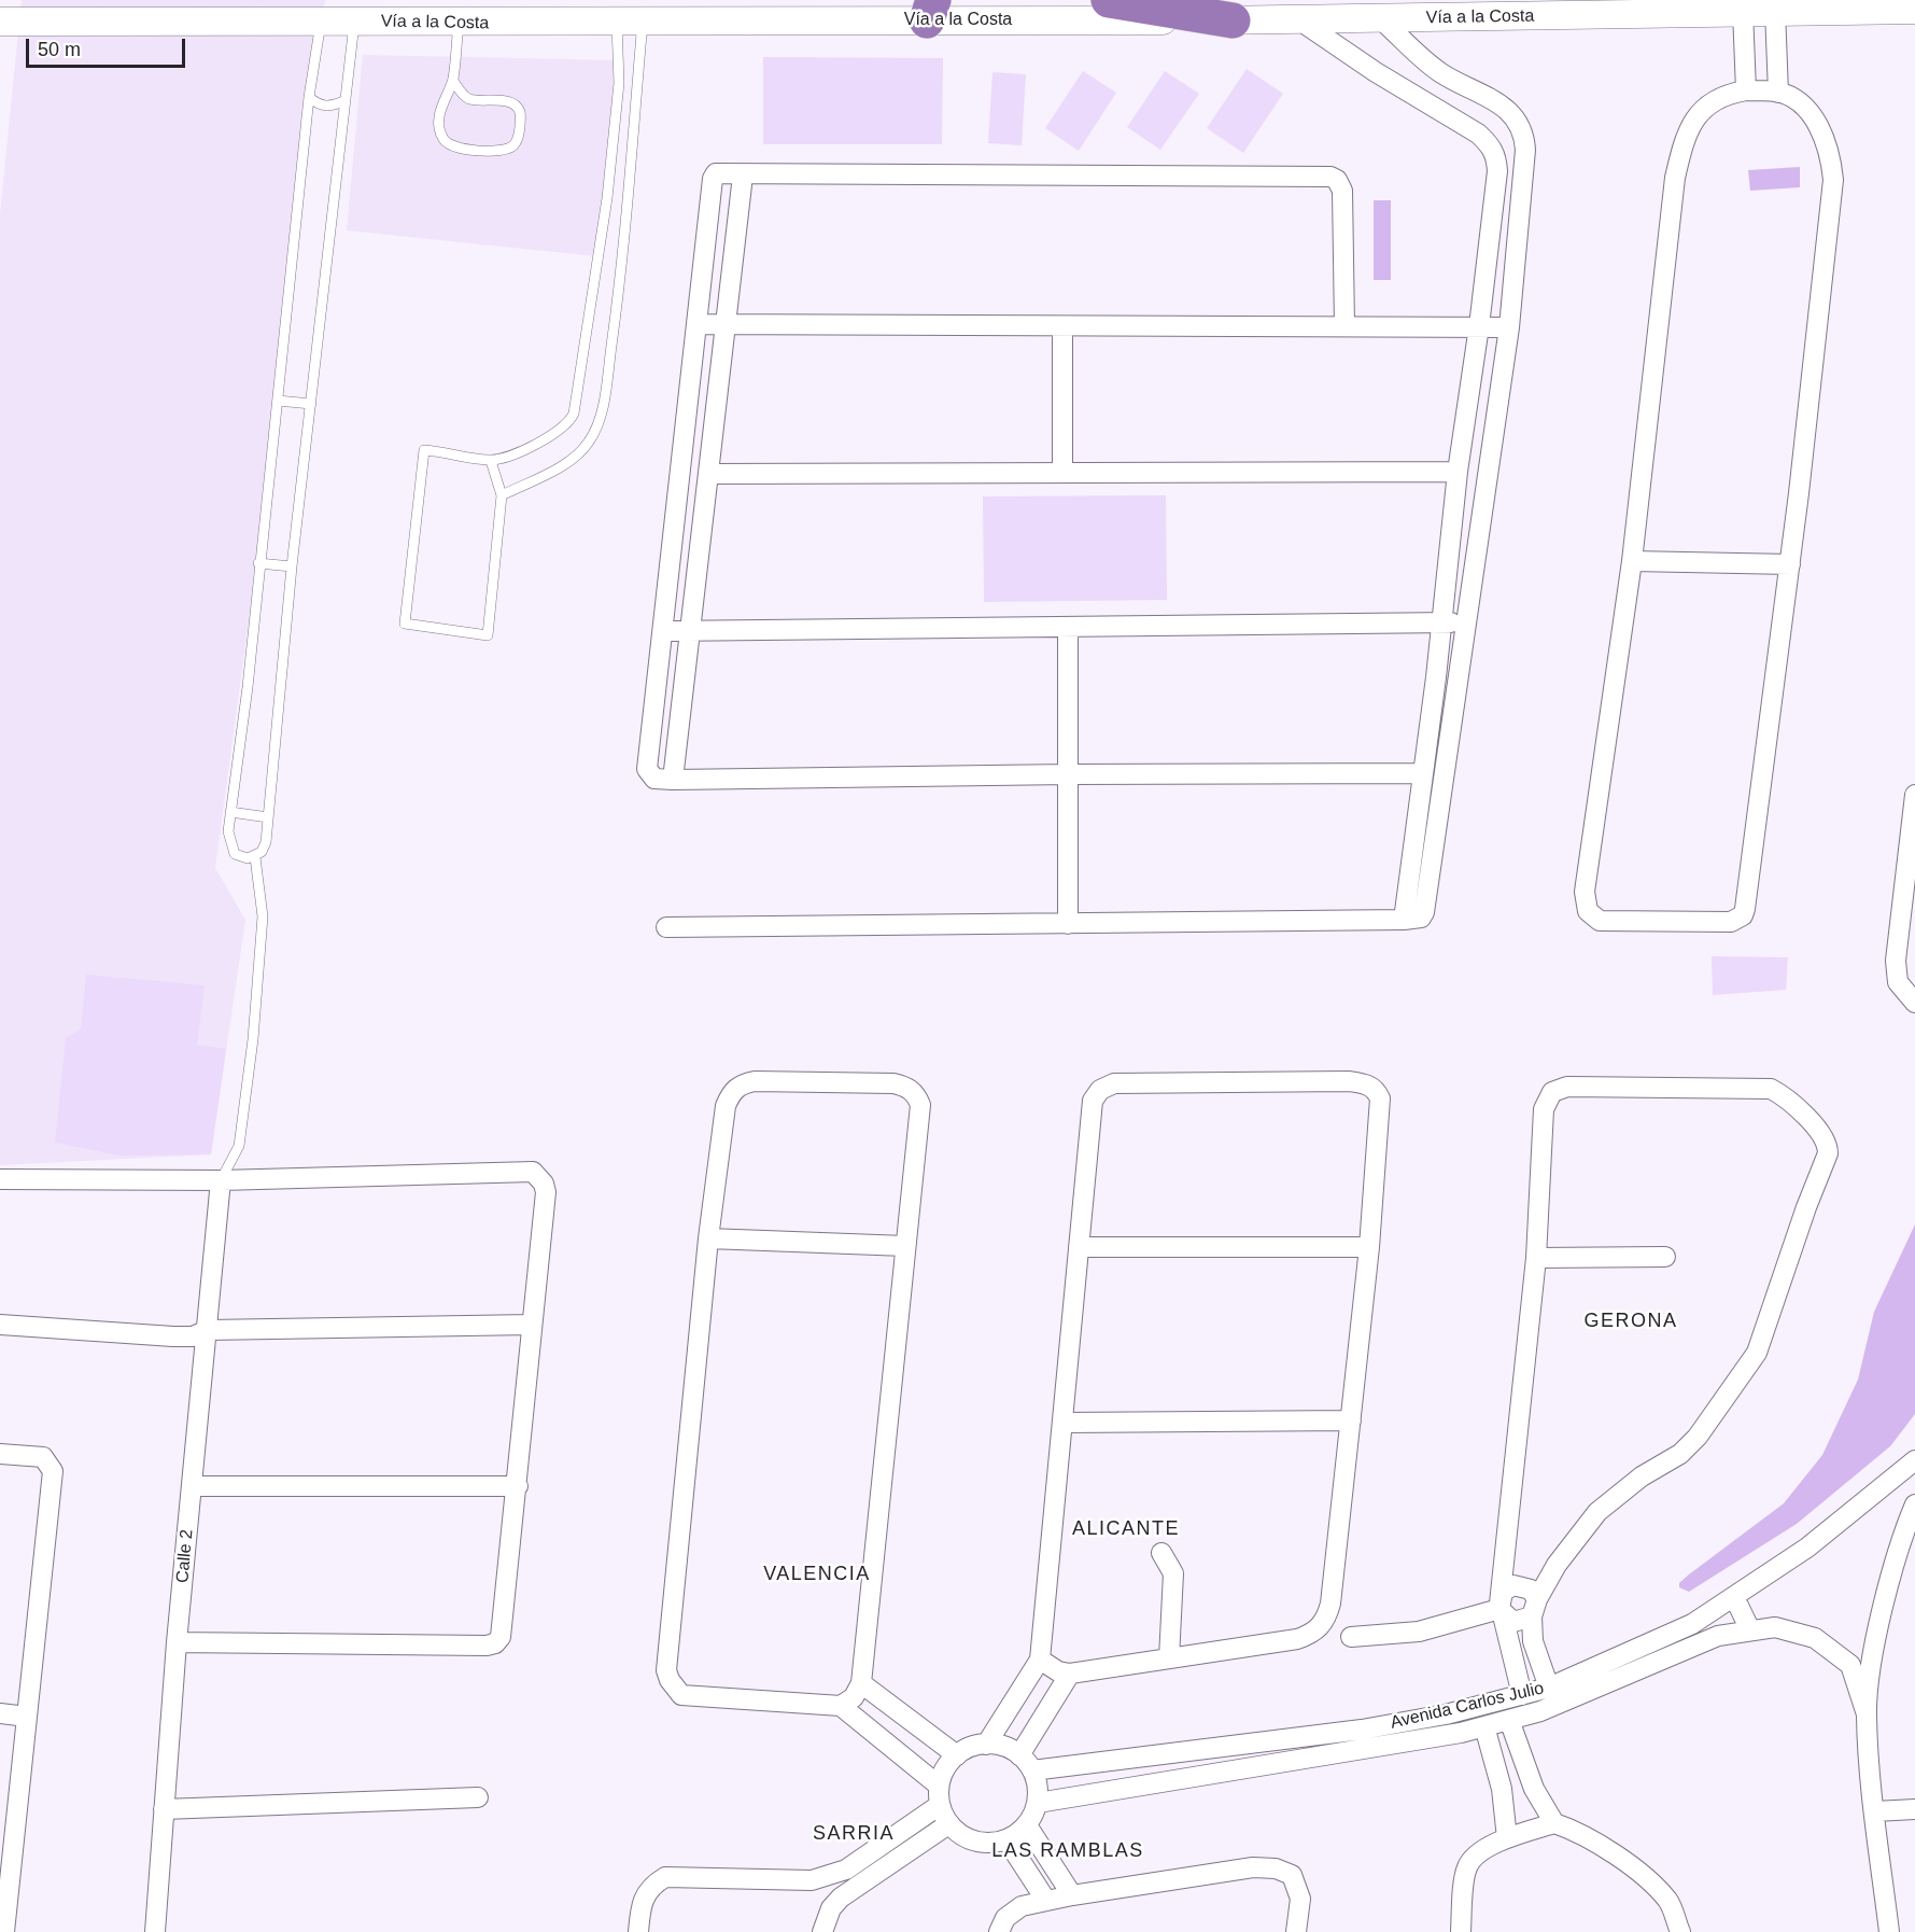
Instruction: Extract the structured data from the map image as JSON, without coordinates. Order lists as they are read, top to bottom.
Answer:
{
  "streets": {
    "street": ["Vía a la Costa", "Calle 2", "Avenida Carlos Julio"]
  },
  "districts": [
    "GERONA",
    "ALICANTE",
    "VALENCIA",
    "SARRIA",
    "LAS RAMBLAS"
  ],
  "scale_bar": "50 m"
}
